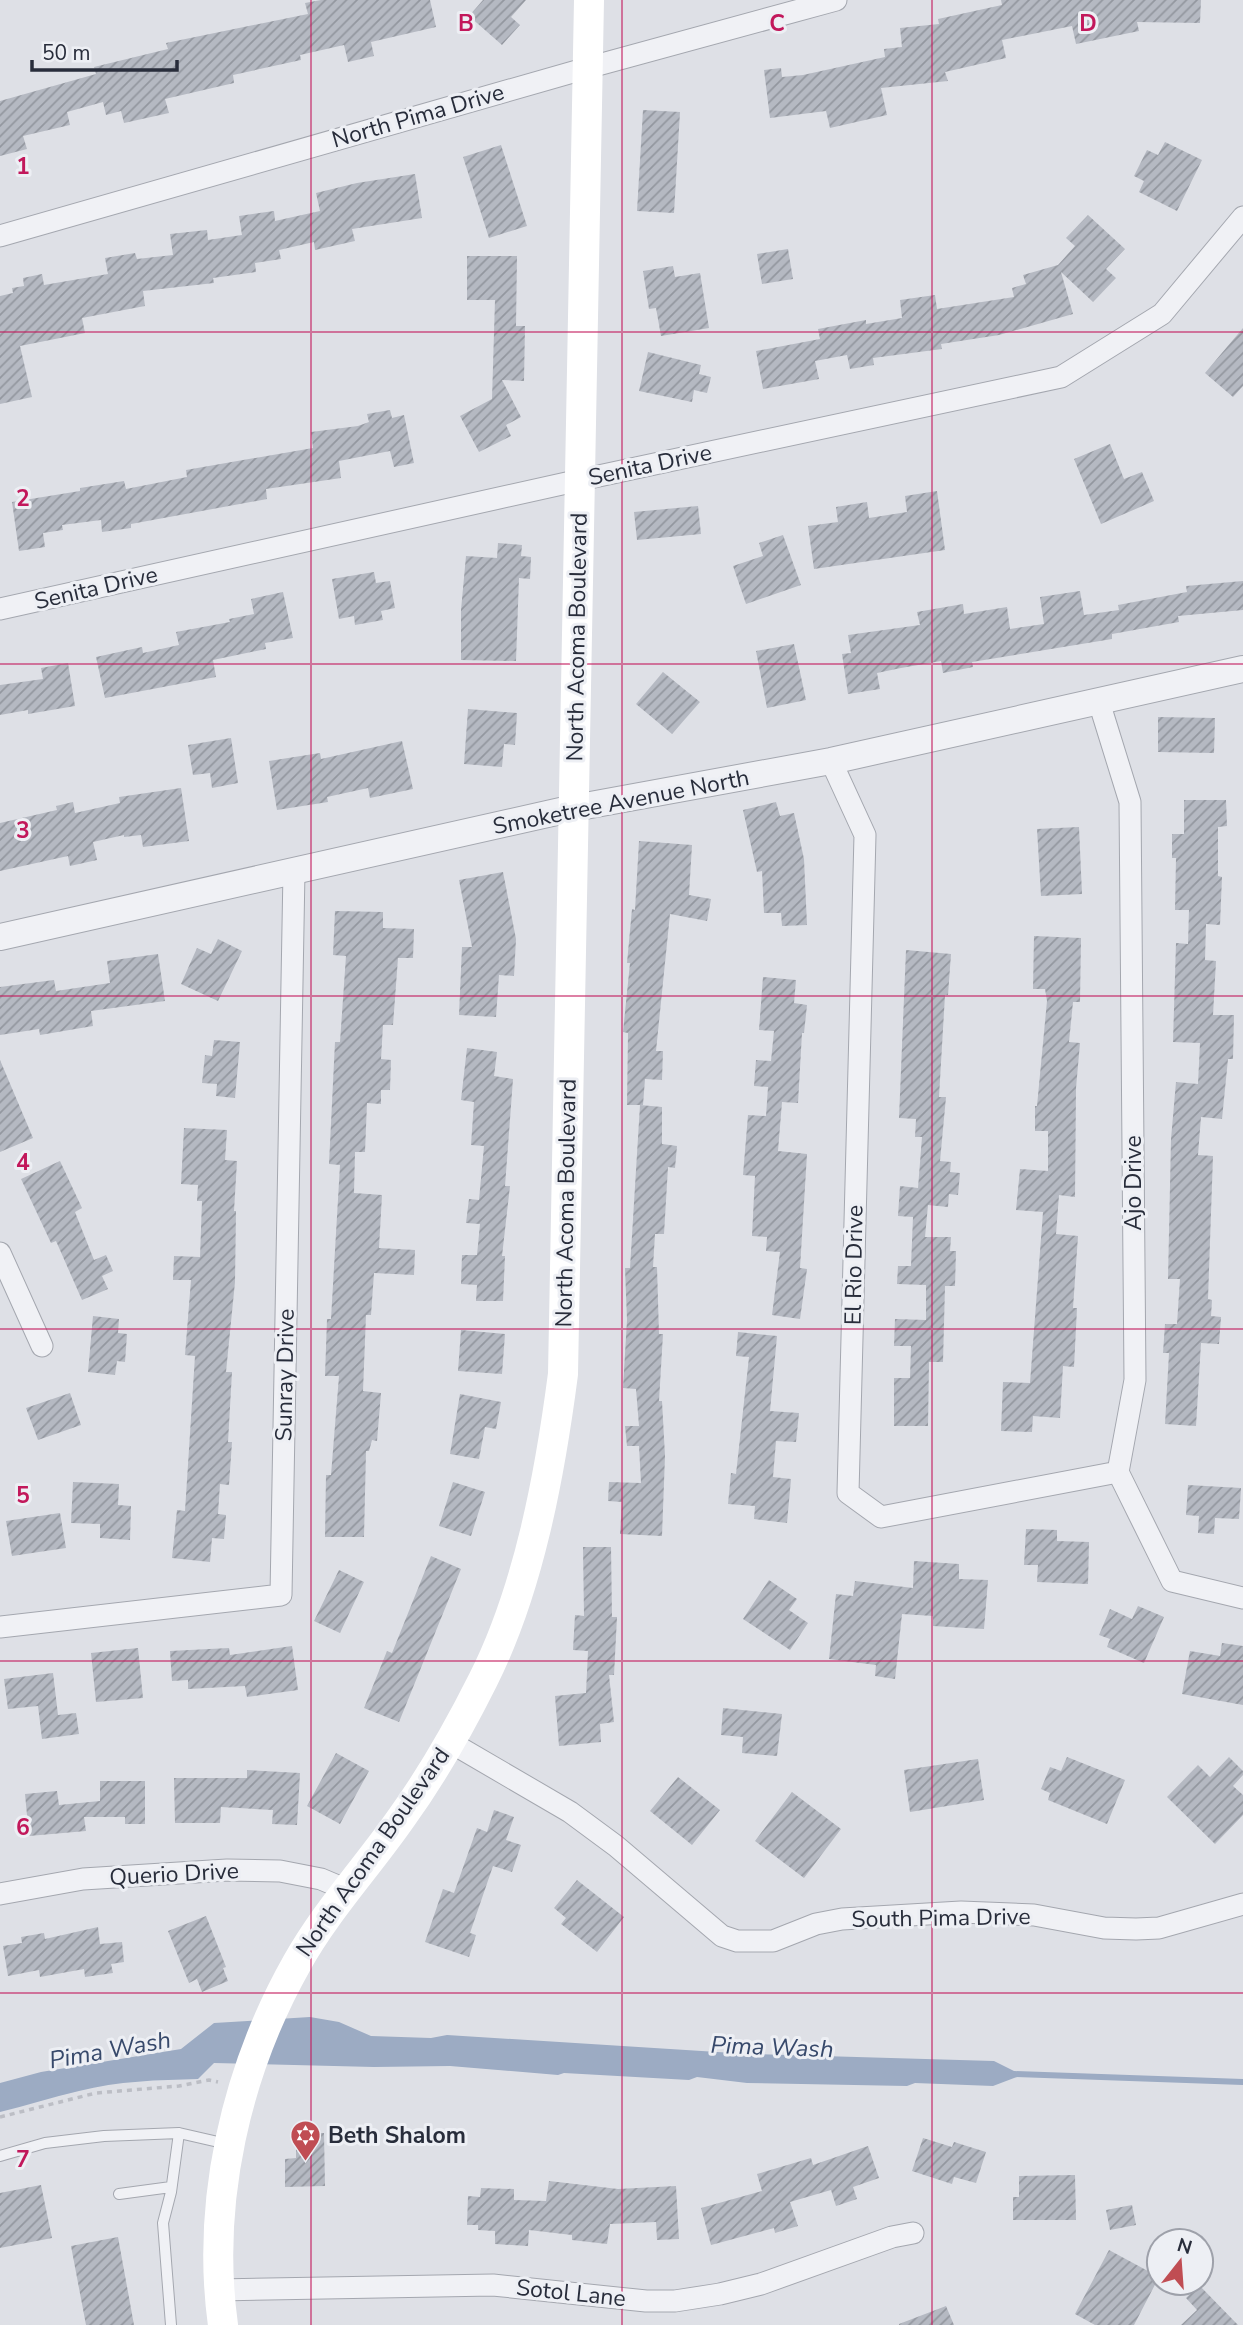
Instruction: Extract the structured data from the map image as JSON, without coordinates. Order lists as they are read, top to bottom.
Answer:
{
  "streets": {
    "main road": ["North Acoma Boulevard"],
    "street": [
      "North Pima Drive",
      "Senita Drive",
      "Smoketree Avenue North",
      "Ajo Drive",
      "El Rio Drive",
      "Sunray Drive",
      "Querio Drive",
      "South Pima Drive",
      "Sotol Lane"
    ]
  },
  "crossings": [
    ["North Pima Drive", "North Acoma Boulevard"],
    ["Senita Drive", "North Acoma Boulevard"],
    ["North Acoma Boulevard", "Smoketree Avenue North"],
    ["North Acoma Boulevard", "Querio Drive"],
    ["North Acoma Boulevard", "South Pima Drive"],
    ["North Acoma Boulevard", "Sotol Lane"],
    ["Smoketree Avenue North", "Ajo Drive"],
    ["Smoketree Avenue North", "El Rio Drive"],
    ["Smoketree Avenue North", "Sunray Drive"],
    ["Ajo Drive", "El Rio Drive"]
  ],
  "water": ["Pima Wash"],
  "places": {
    "synagogue": ["Beth Shalom"]
  },
  "scale_bar": "50 m",
  "north": "top",
  "grid": {
    "columns": ["B", "C", "D"],
    "rows": [
      "1",
      "2",
      "3",
      "4",
      "5",
      "6",
      "7"
    ]
  }
}
